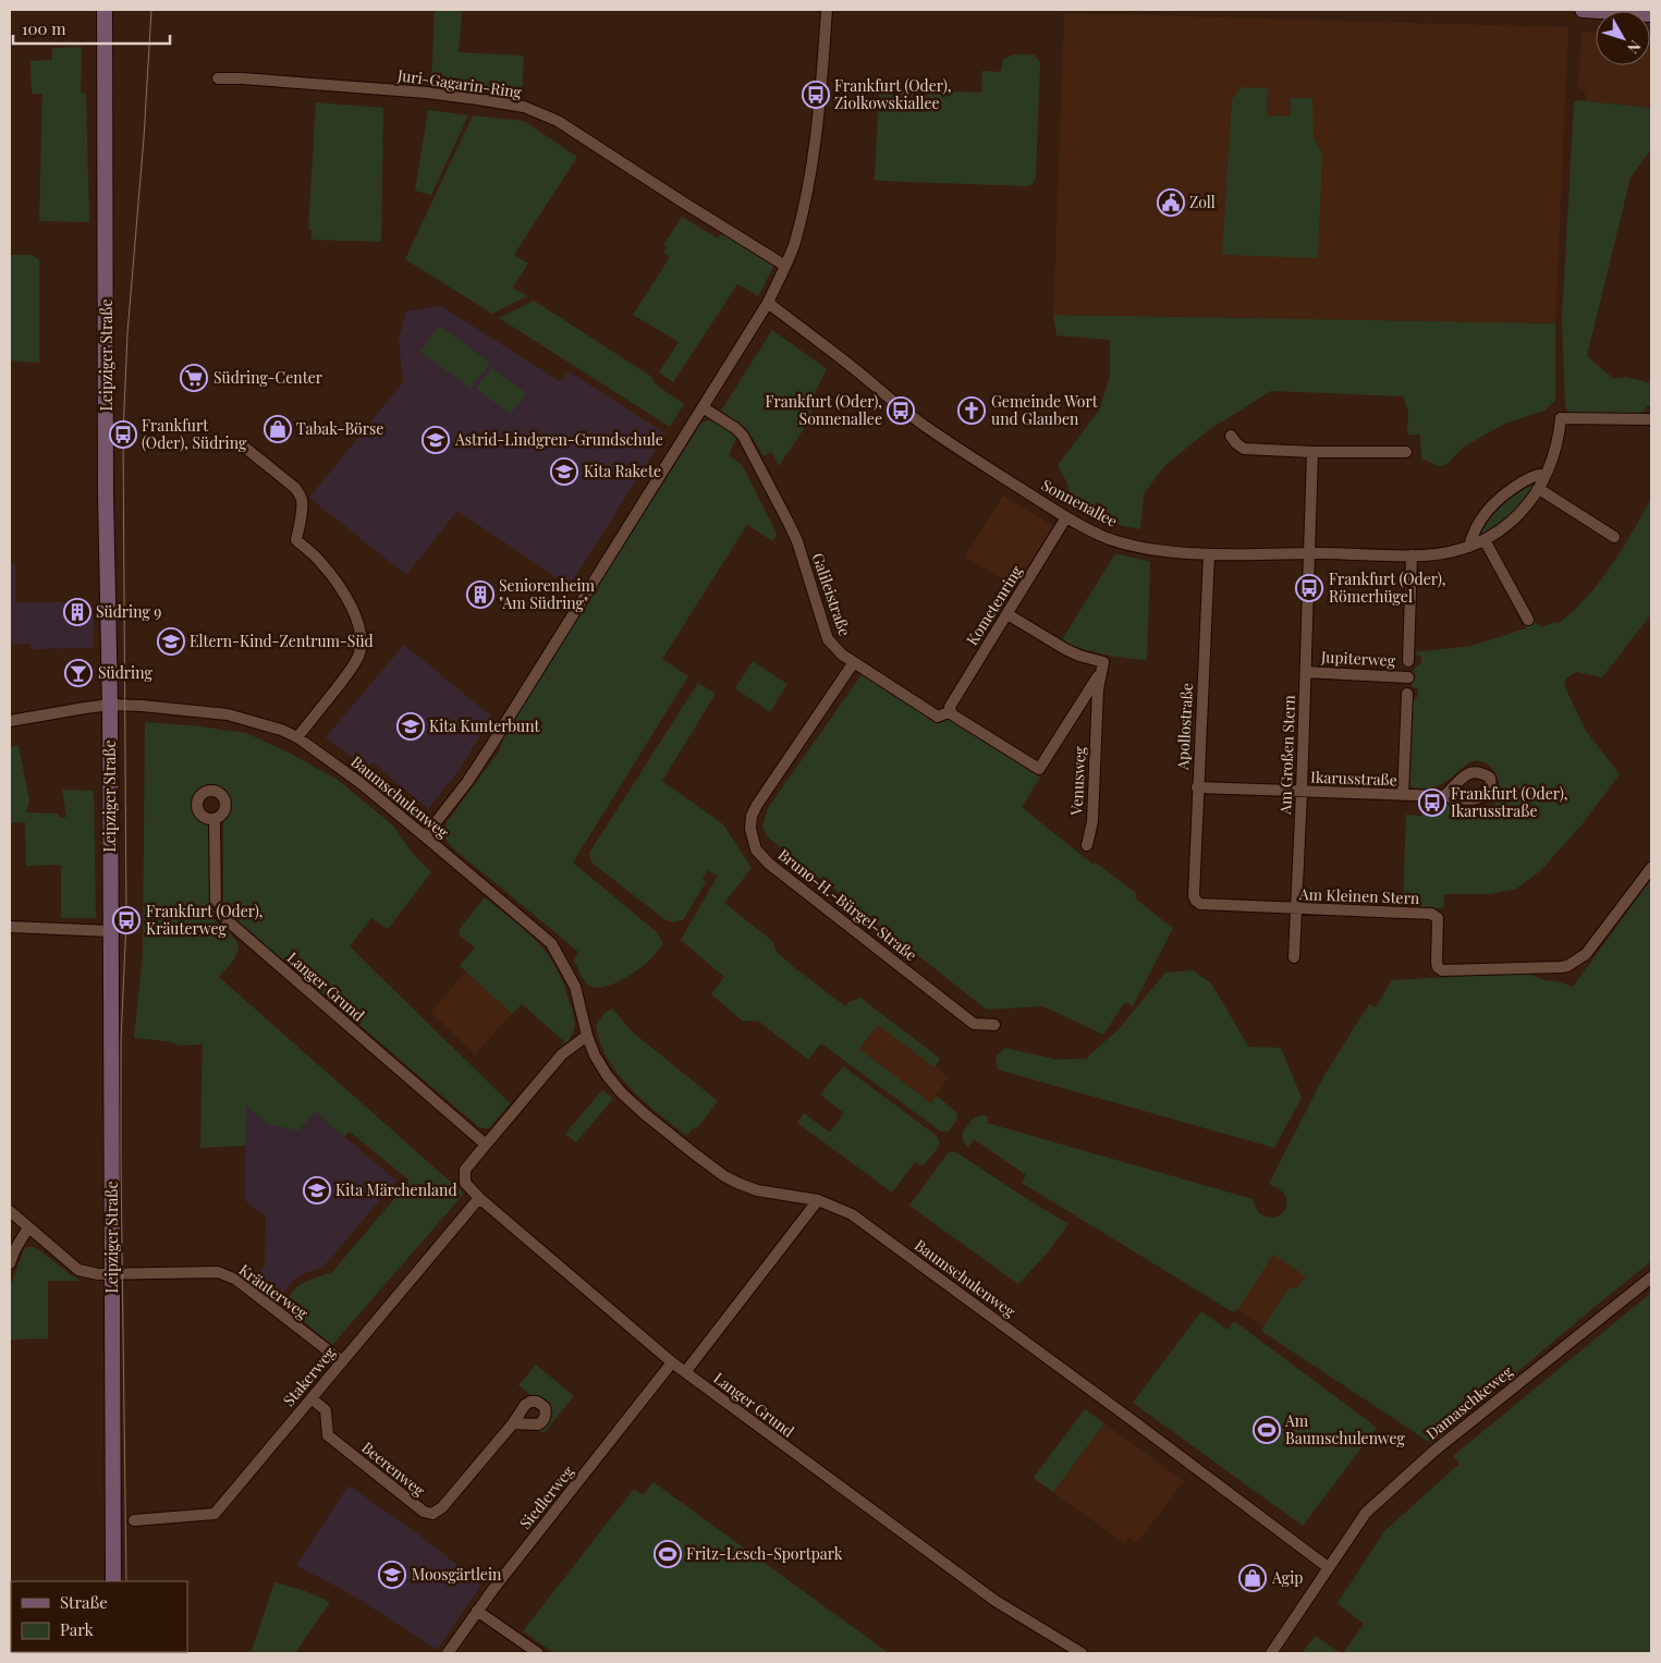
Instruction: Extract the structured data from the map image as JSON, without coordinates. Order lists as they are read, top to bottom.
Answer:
{
  "streets": {
    "street": [
      "Juri-Gagarin-Ring",
      "Leipziger Straße",
      "Sonnenallee",
      "Galileistraße",
      "Kometenring",
      "Jupiterweg",
      "Apollostraße",
      "Am Großen Stern",
      "Ikarusstraße",
      "Venusweg",
      "Baumschulenweg",
      "Am Kleinen Stern",
      "Bruno-H.-Bürgel-Straße",
      "Langer Grund",
      "Kräuterweg",
      "Stakerweg",
      "Damaschkeweg",
      "Beerenweg",
      "Siedlerweg"
    ]
  },
  "crossings": [
    ["Leipziger Straße", "Baumschulenweg"],
    ["Leipziger Straße", "Kräuterweg"],
    ["Sonnenallee", "Kometenring"],
    ["Sonnenallee", "Apollostraße"],
    ["Sonnenallee", "Am Großen Stern"],
    ["Galileistraße", "Kometenring"],
    ["Galileistraße", "Venusweg"],
    ["Galileistraße", "Bruno-H.-Bürgel-Straße"],
    ["Kometenring", "Venusweg"],
    ["Jupiterweg", "Am Großen Stern"],
    ["Apollostraße", "Ikarusstraße"],
    ["Apollostraße", "Am Kleinen Stern"],
    ["Am Großen Stern", "Ikarusstraße"],
    ["Am Großen Stern", "Am Kleinen Stern"],
    ["Baumschulenweg", "Langer Grund"],
    ["Baumschulenweg", "Damaschkeweg"],
    ["Langer Grund", "Stakerweg"],
    ["Langer Grund", "Siedlerweg"],
    ["Kräuterweg", "Stakerweg"],
    ["Stakerweg", "Beerenweg"]
  ],
  "places": {
    "bus stop": [
      "Frankfurt (Oder), Ziolkowskiallee",
      "Frankfurt (Oder), Sonnenallee",
      "Frankfurt (Oder), Südring",
      "Frankfurt (Oder), Römerhügel",
      "Frankfurt (Oder), Ikarusstraße",
      "Frankfurt (Oder), Kräuterweg"
    ],
    "public building": ["Zoll"],
    "supermarket": ["Südring-Center"],
    "church": ["Gemeinde Wort und Glauben"],
    "shop": ["Tabak-Börse", "Agip"],
    "school or university": [
      "Astrid-Lindgren-Grundschule",
      "Kita Rakete",
      "Eltern-Kind-Zentrum-Süd",
      "Kita Kunterbunt",
      "Kita Märchenland",
      "Moosgärtlein"
    ],
    "building": ["Seniorenheim \"Am Südring\"", "Südring 9"],
    "bar": ["Südring"],
    "sports": ["Am Baumschulenweg", "Fritz-Lesch-Sportpark"]
  },
  "legend": ["Straße", "Park"],
  "scale_bar": "100 m",
  "north": "bottom right"
}
